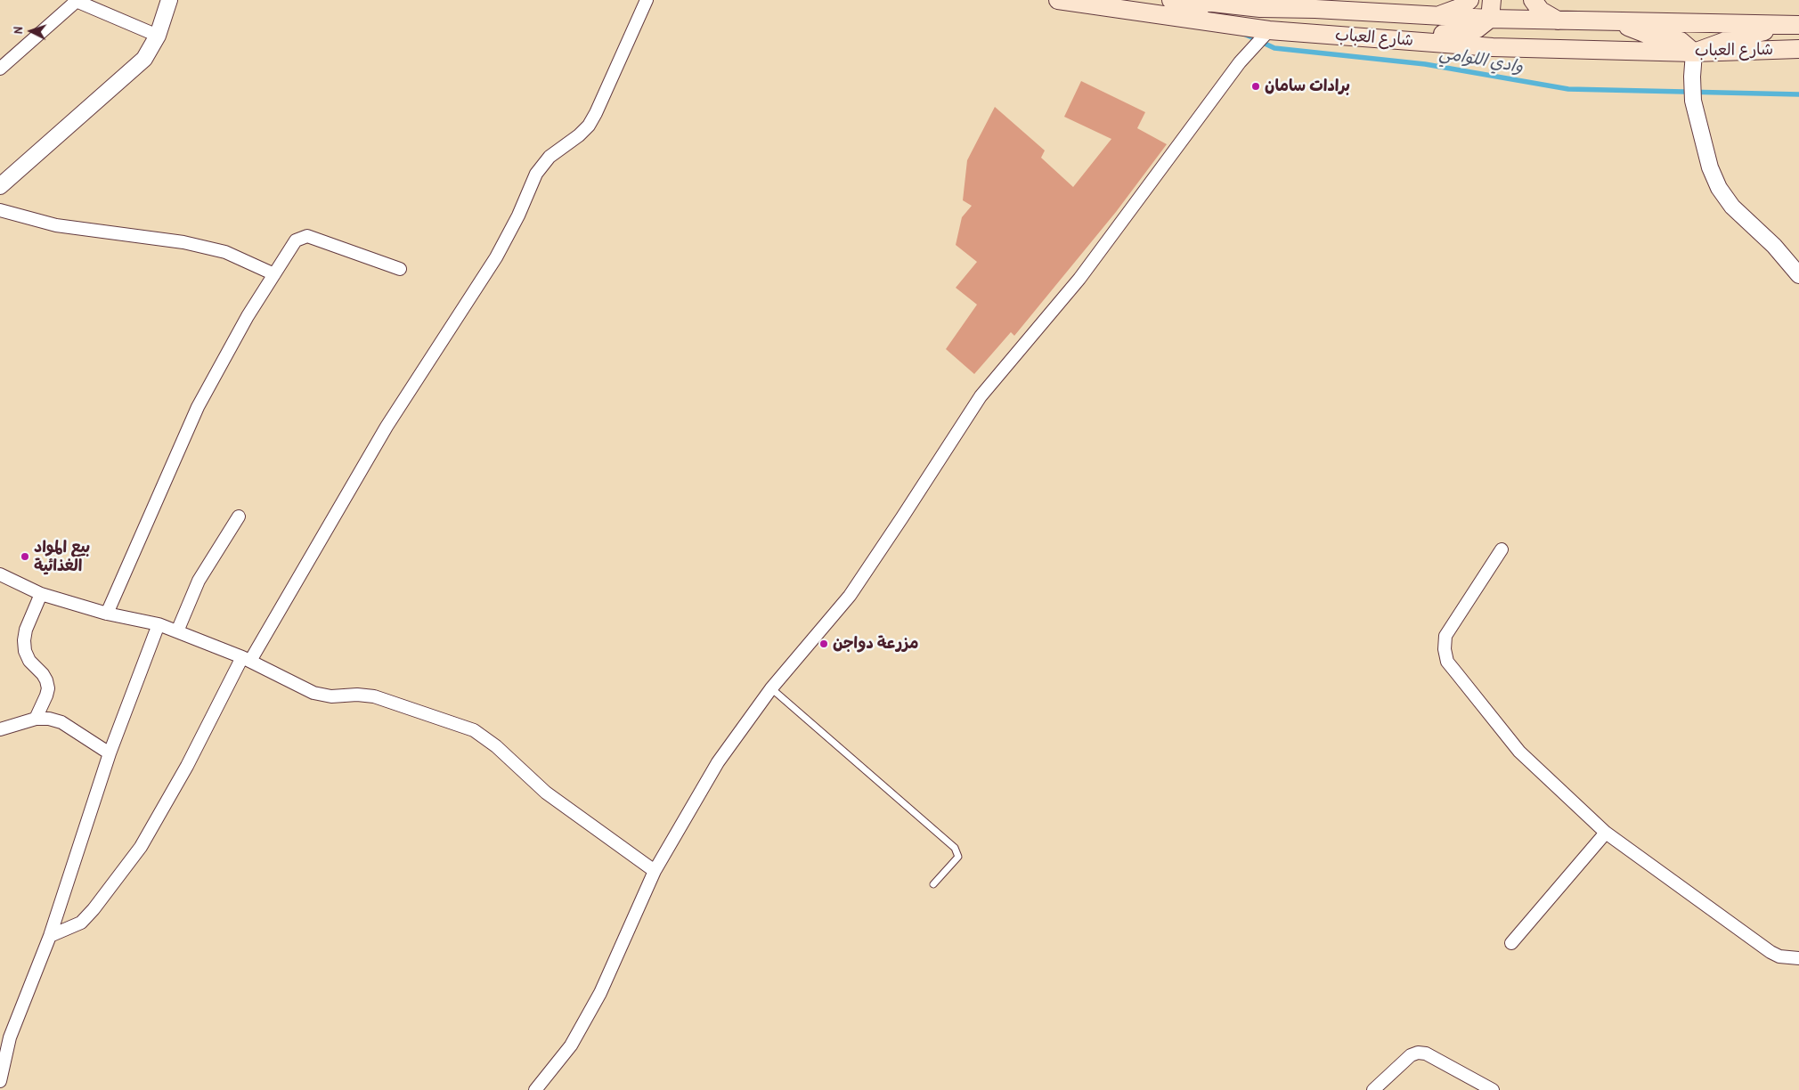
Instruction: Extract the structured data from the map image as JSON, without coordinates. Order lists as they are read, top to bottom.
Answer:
{
  "streets": {
    "main road": ["شارع العباب"]
  },
  "water": ["وادي اللوامي"],
  "places": ["برادات سامان", "بيع المواد الغذائية", "مزرعة دواجن"],
  "north": "left"
}
